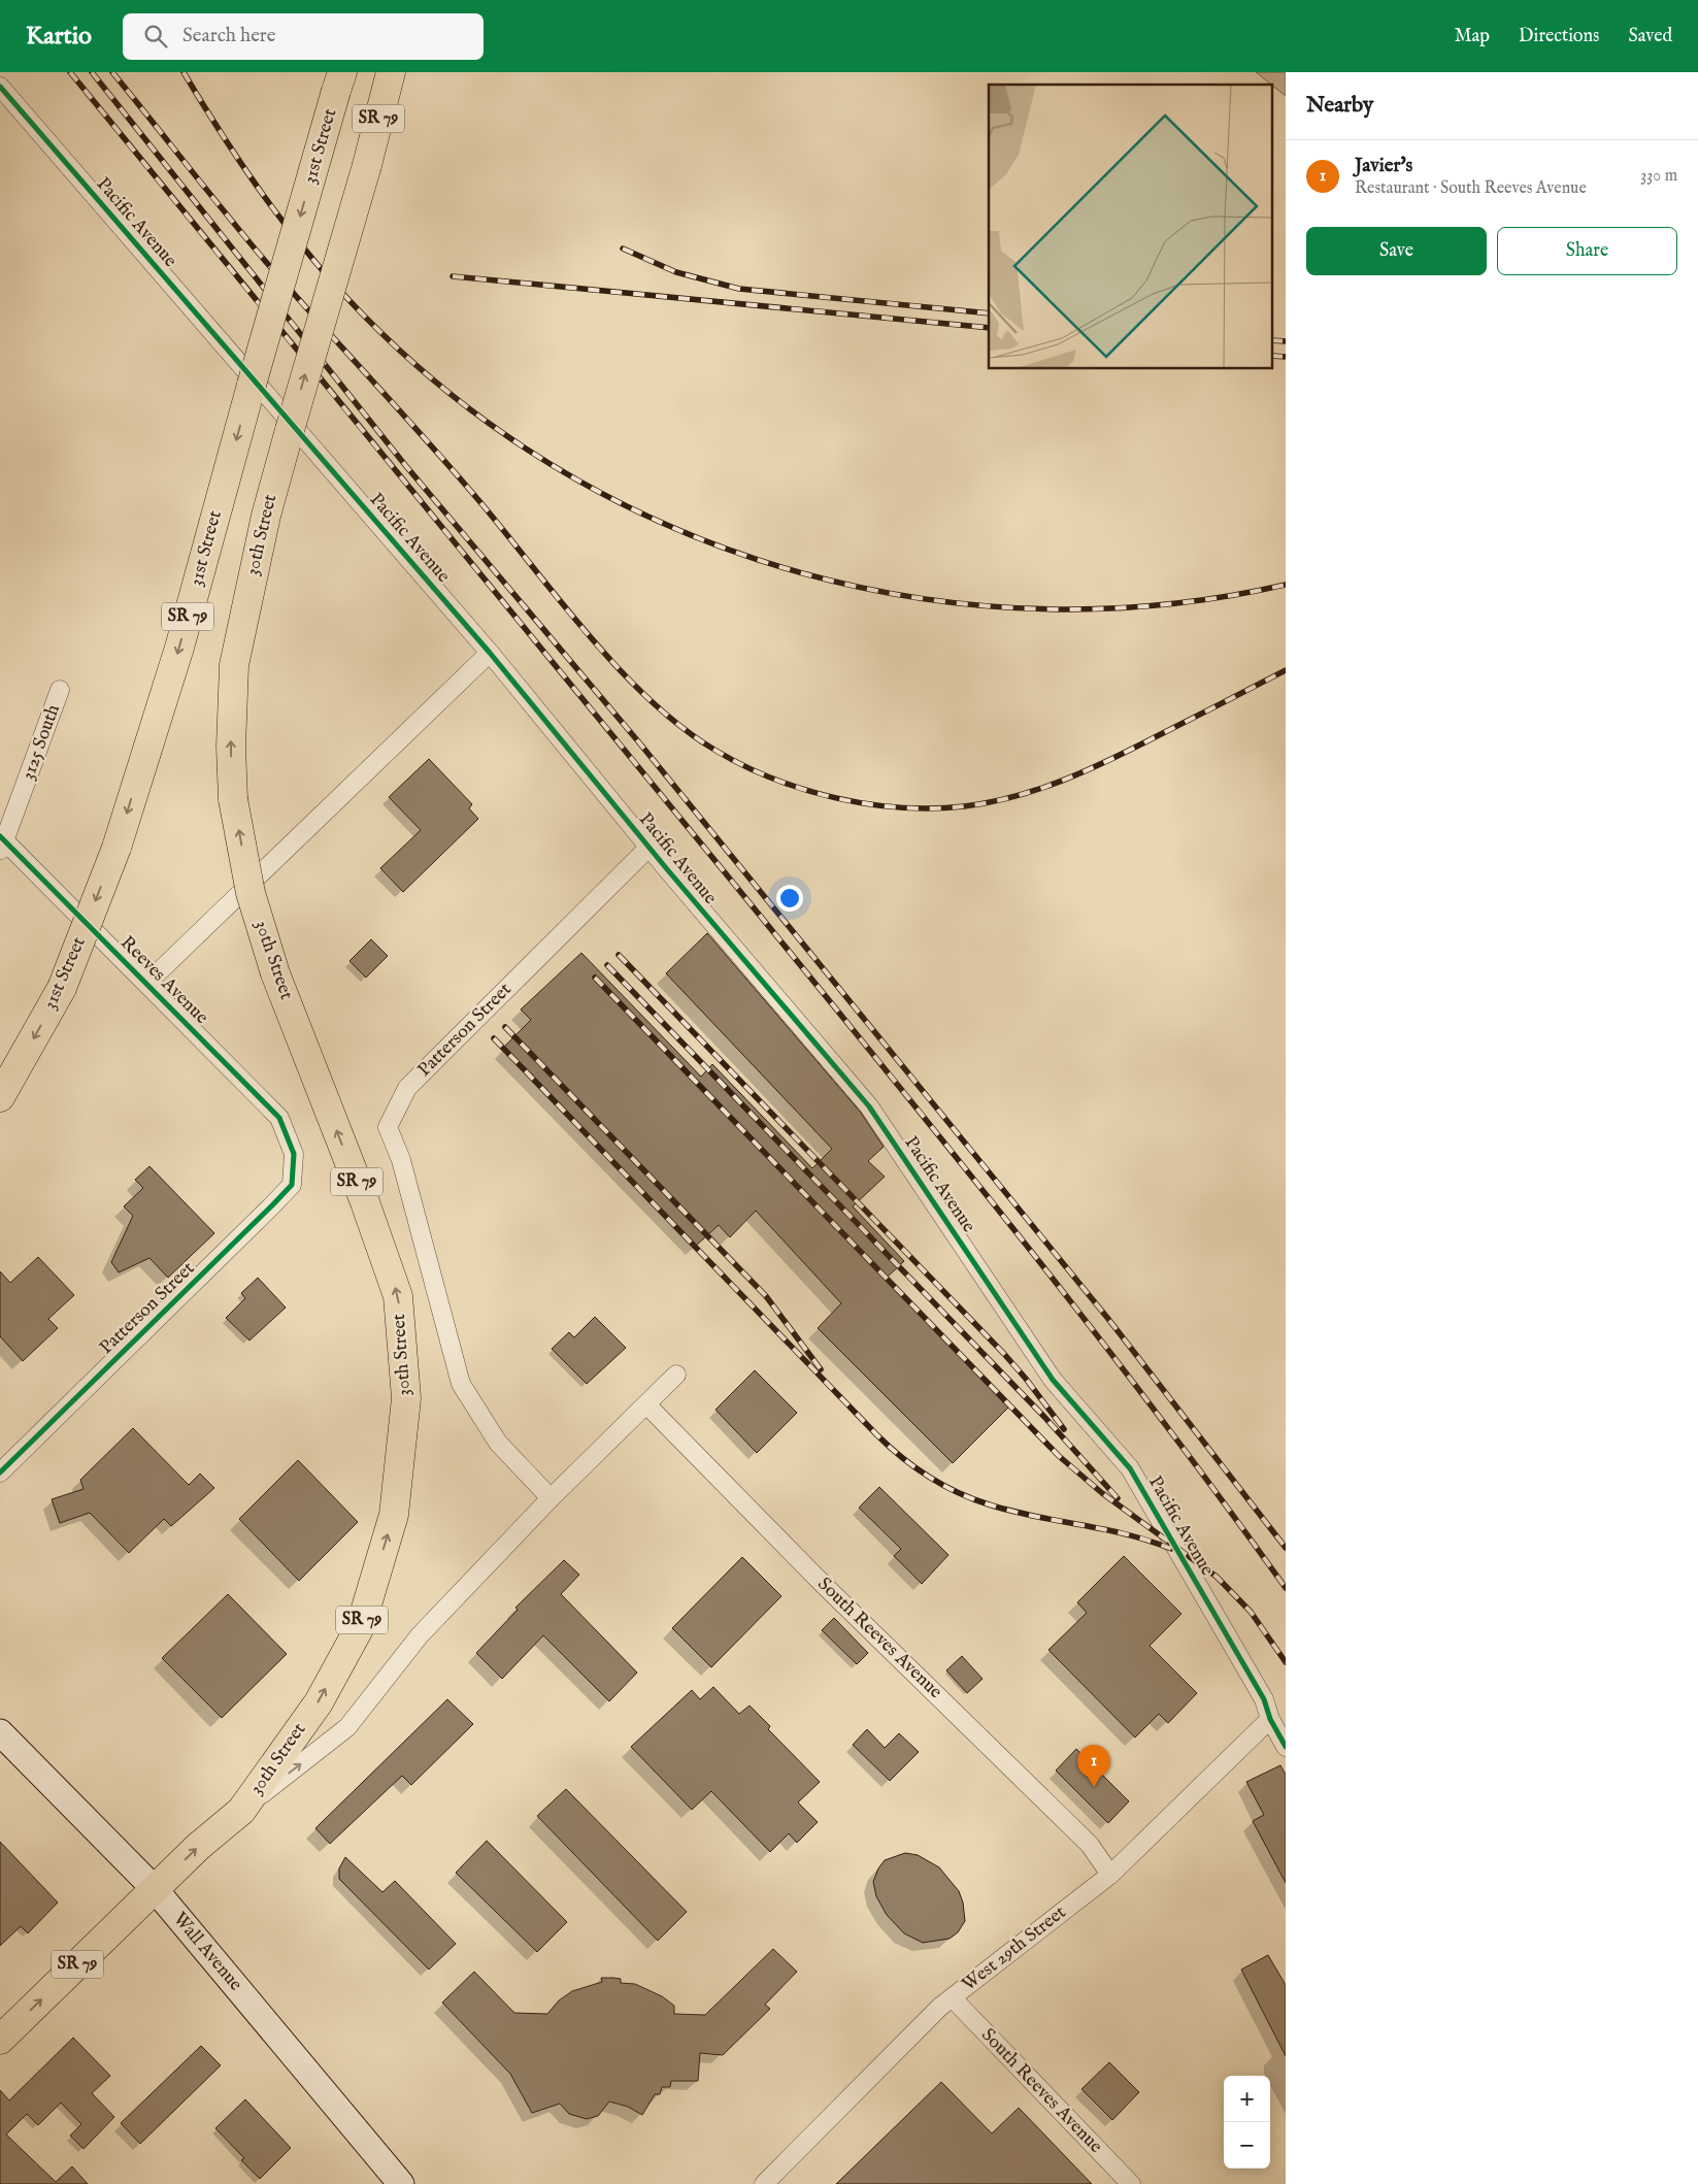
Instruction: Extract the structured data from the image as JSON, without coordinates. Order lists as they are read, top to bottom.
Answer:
{
  "streets": {
    "main road": [
      "SR 79",
      "31st Street",
      "30th Street",
      "Wall Avenue"
    ],
    "street": [
      "Pacific Avenue",
      "3125 South",
      "Reeves Avenue",
      "Patterson Street",
      "South Reeves Avenue",
      "West 29th Street"
    ]
  },
  "crossings": [
    ["Pacific Avenue", "Patterson Street"],
    ["Pacific Avenue", "West 29th Street"],
    ["30th Street", "Patterson Street"],
    ["30th Street", "South Reeves Avenue"],
    ["30th Street", "Wall Avenue"],
    ["3125 South", "Reeves Avenue"],
    ["Reeves Avenue", "Patterson Street"],
    ["South Reeves Avenue", "West 29th Street"]
  ],
  "one_way": ["31st Street", "30th Street"],
  "page": {
    "header": "Kartio",
    "search": "Search here",
    "nav": ["Map", "Directions", "Saved"],
    "heading": "Nearby",
    "list": [
      {
        "mark": "1",
        "name": "Javier's",
        "note": "Restaurant · South Reeves Avenue",
        "value": "330 m"
      }
    ],
    "buttons": ["Save", "Share"],
    "pins": "1",
    "map_buttons": ["+", "−"]
  }
}
